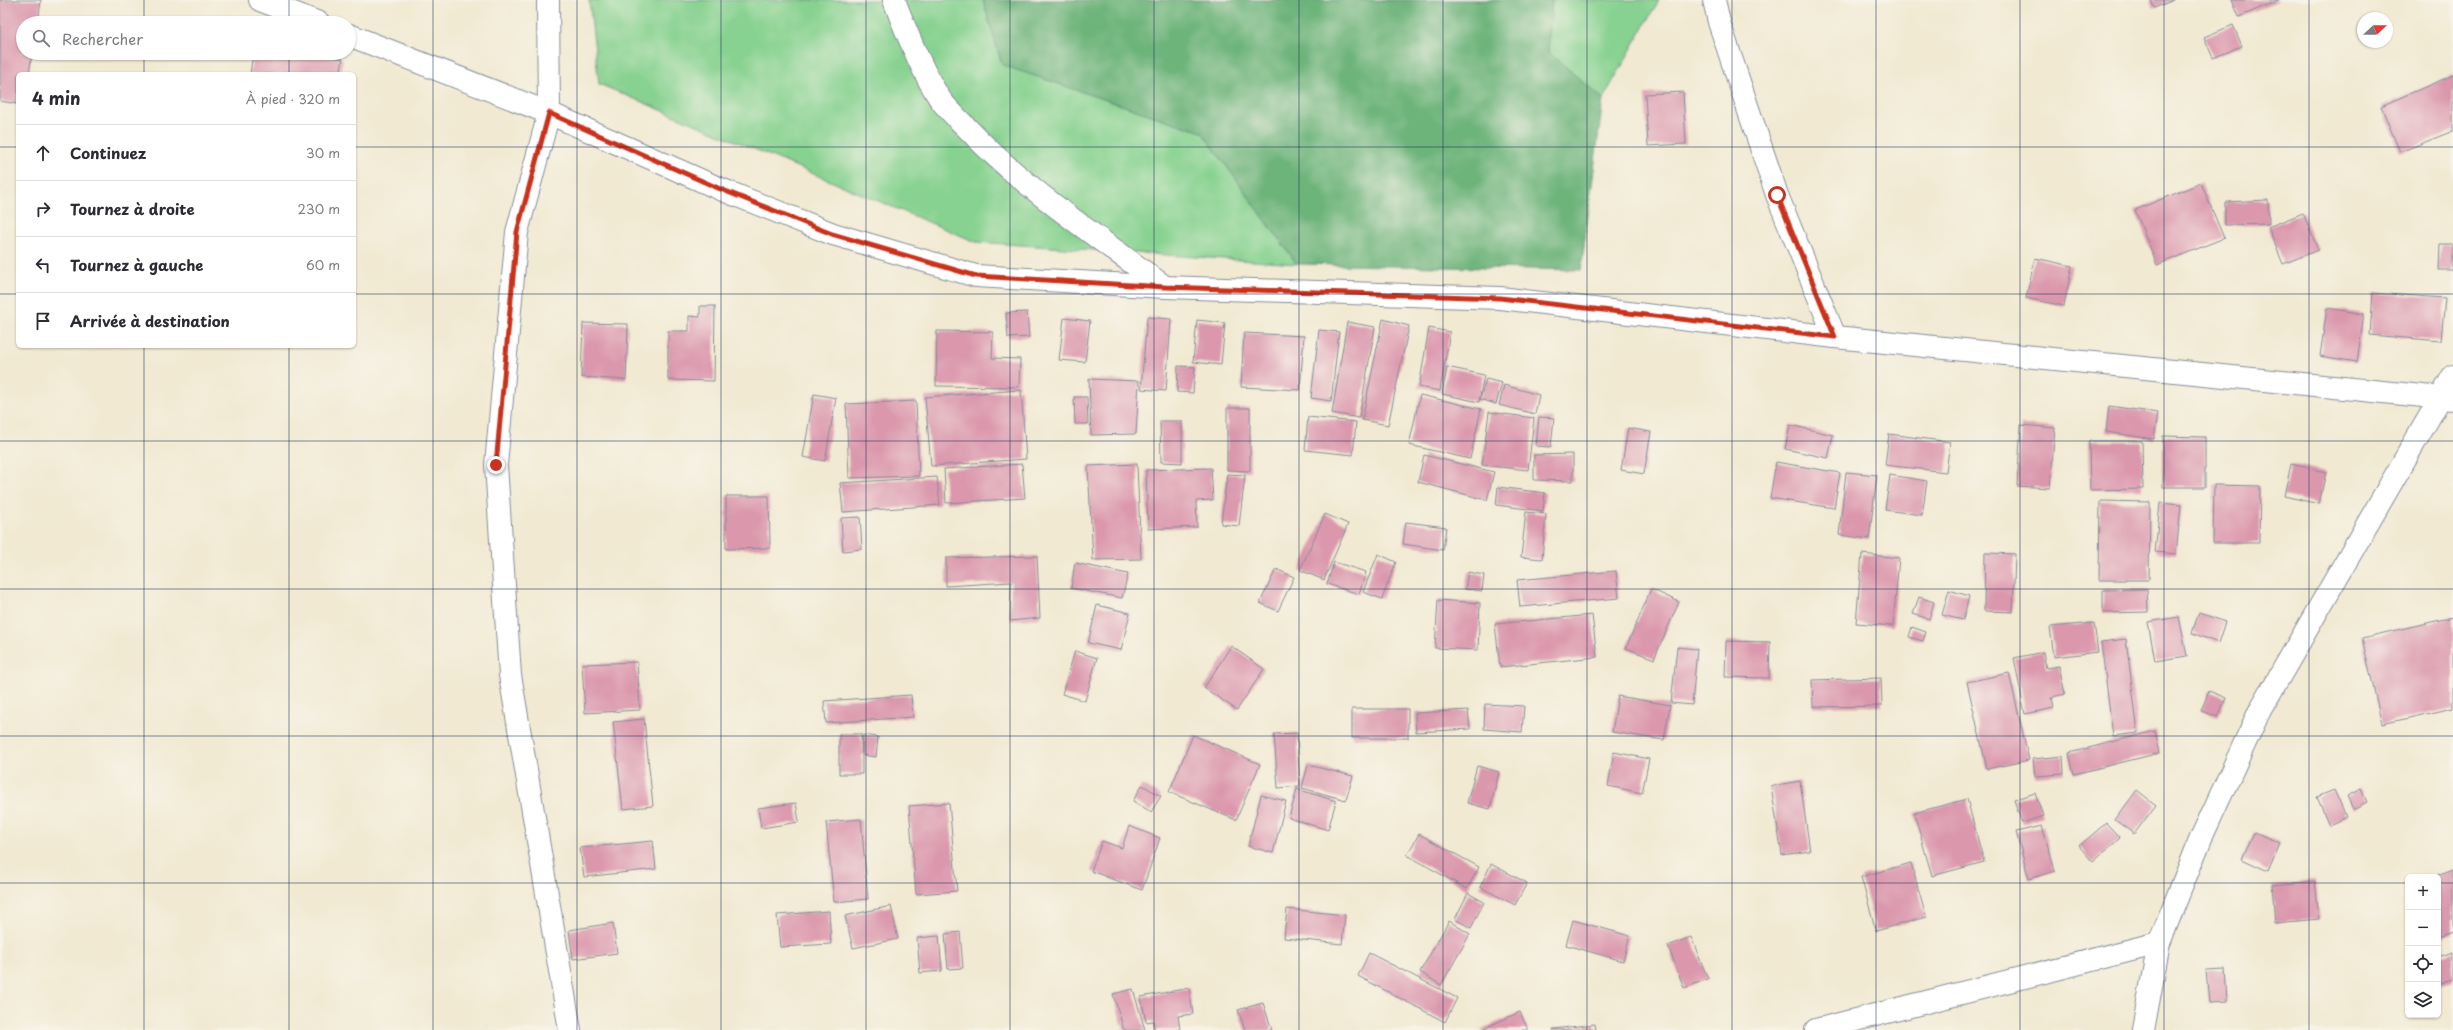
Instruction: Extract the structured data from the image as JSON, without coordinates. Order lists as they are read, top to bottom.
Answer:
{
  "north": "right",
  "page": {
    "search": "Rechercher",
    "heading": ["4 min", "À pied · 320 m"],
    "list": [
      ["Continuez", "30 m"],
      ["Tournez à droite", "230 m"],
      ["Tournez à gauche", "60 m"],
      "Arrivée à destination"
    ],
    "map_buttons": ["+", "−"]
  }
}
